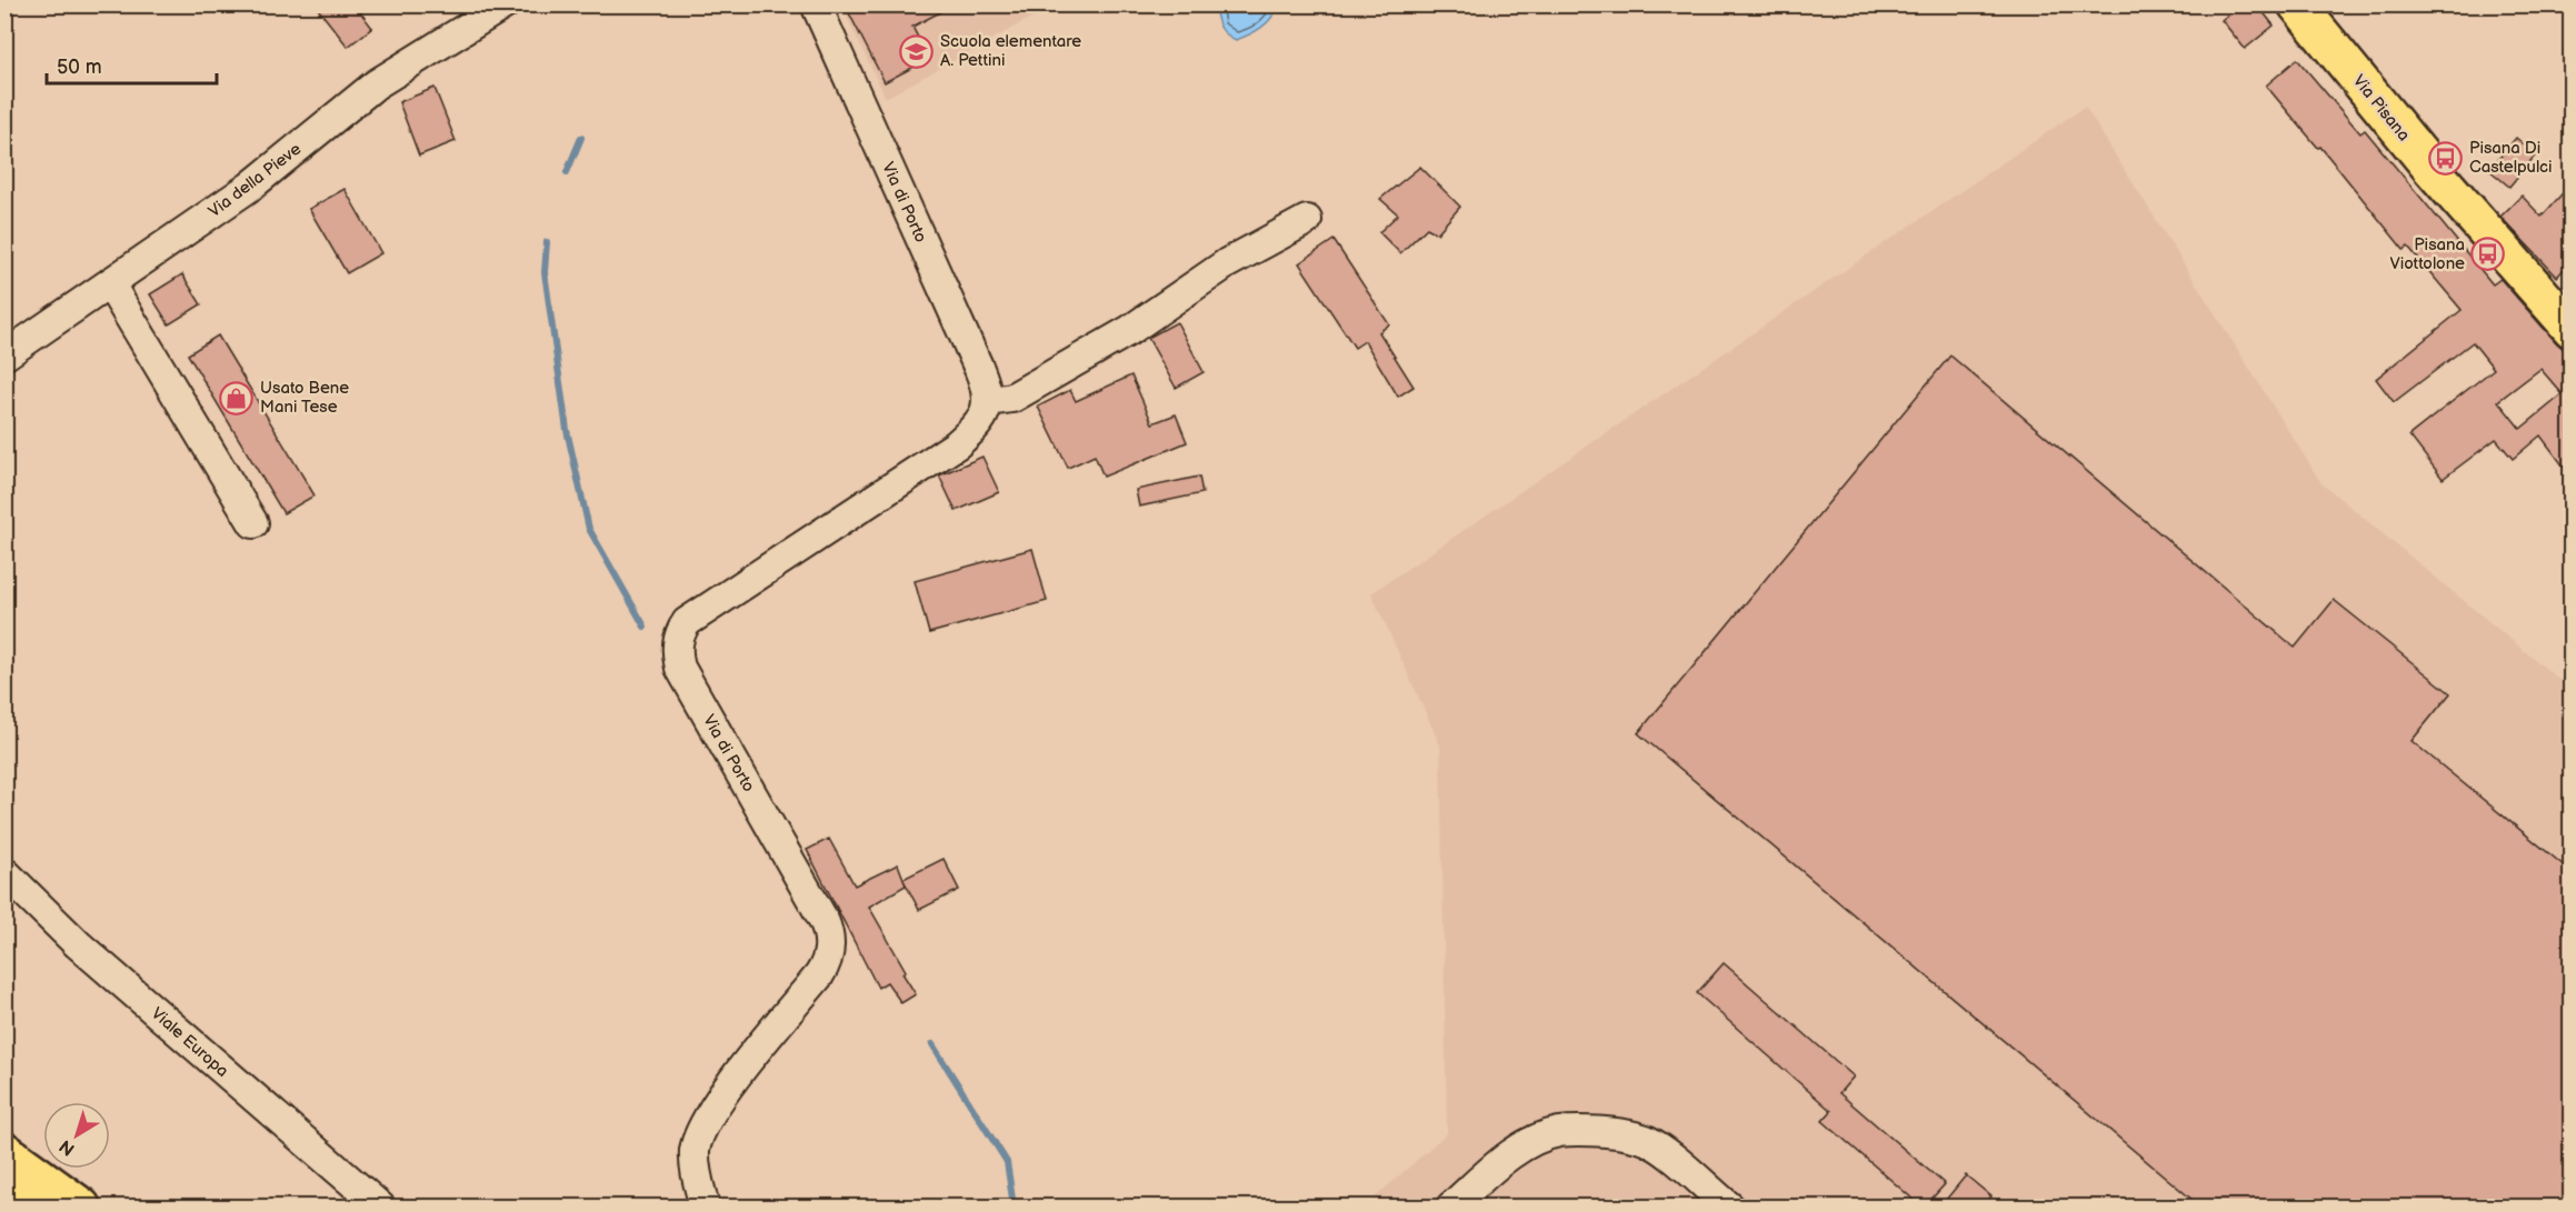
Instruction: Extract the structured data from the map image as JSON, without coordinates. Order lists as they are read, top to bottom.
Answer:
{
  "streets": {
    "main road": ["Via Pisana"],
    "street": ["Via della Pieve", "Via di Porto", "Viale Europa"]
  },
  "places": {
    "school or university": ["Scuola elementare A. Pettini"],
    "bus stop": ["Pisana Di Castelpulci", "Pisana Viottolone"],
    "shop": ["Usato Bene Mani Tese"]
  },
  "scale_bar": "50 m",
  "north": "bottom left"
}
